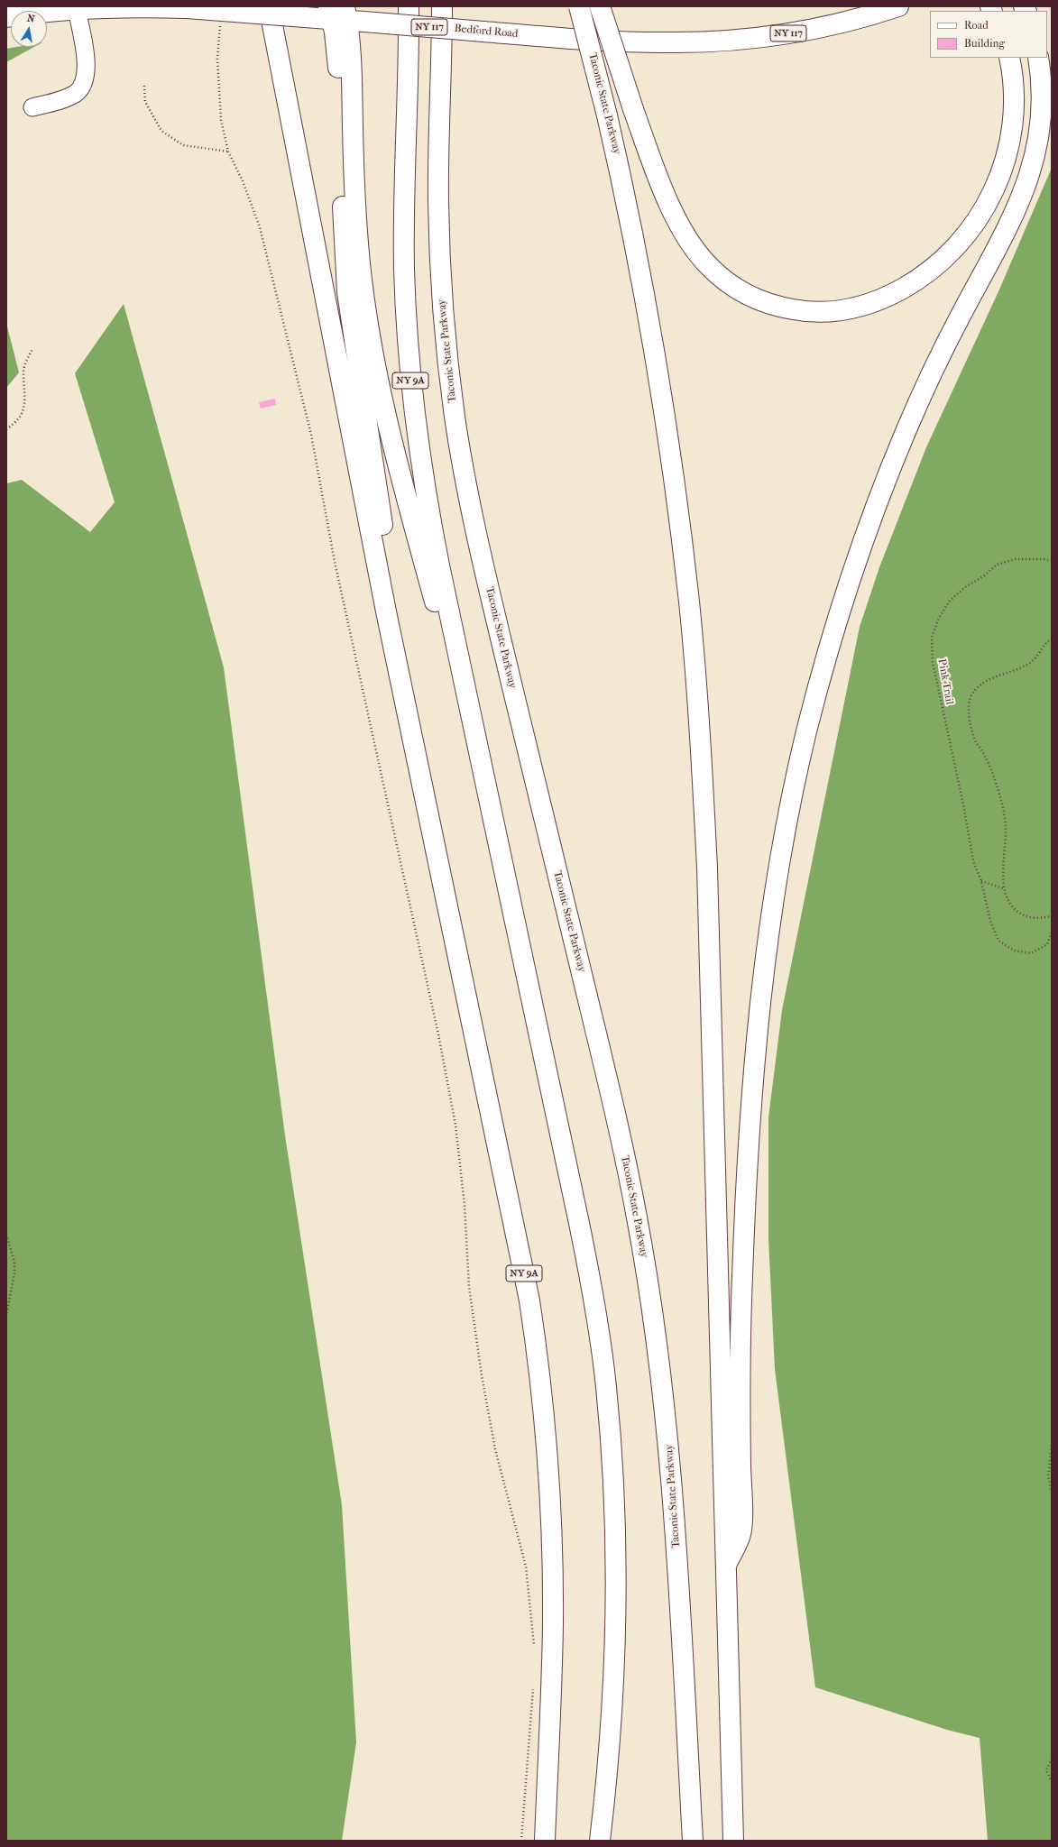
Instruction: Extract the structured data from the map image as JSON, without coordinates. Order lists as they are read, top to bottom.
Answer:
{
  "streets": {
    "main road": [
      "NY 117",
      "Bedford Road",
      "Taconic State Parkway",
      "NY 9A"
    ],
    "path": ["Pink Trail"]
  },
  "legend": ["Road", "Building"],
  "north": "top"
}
